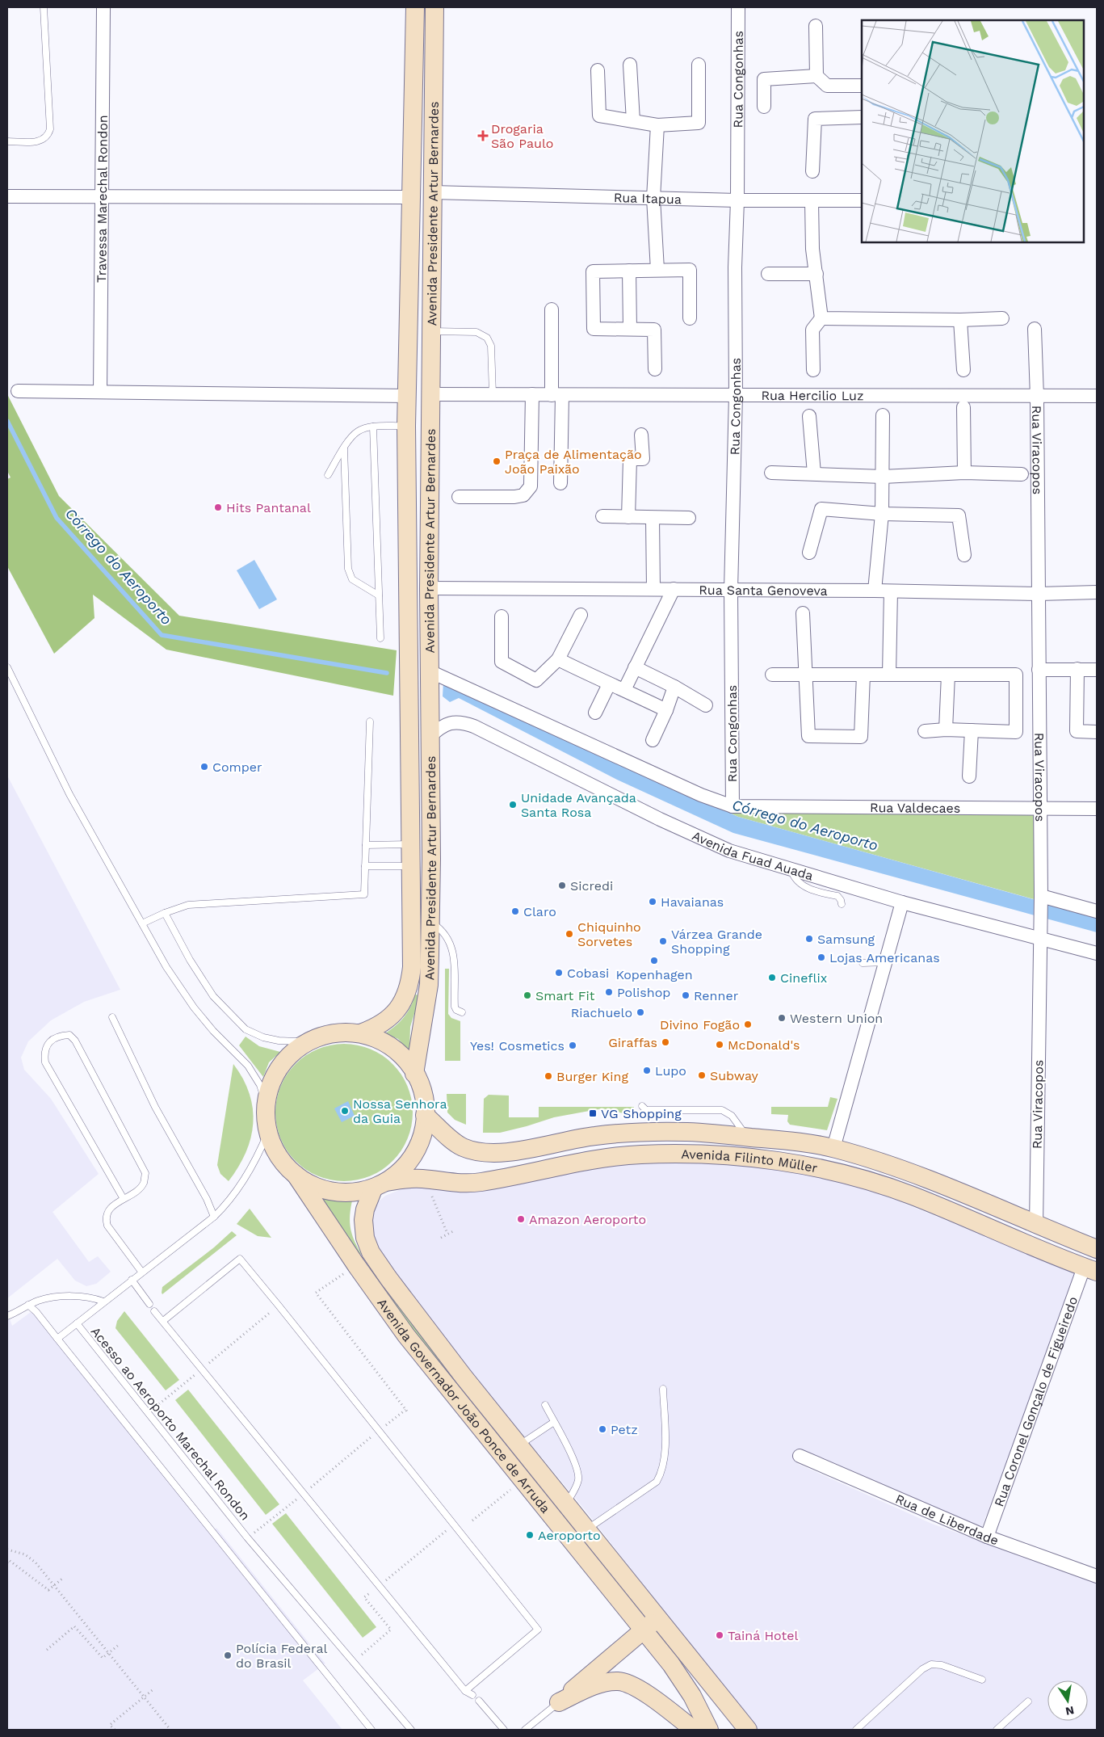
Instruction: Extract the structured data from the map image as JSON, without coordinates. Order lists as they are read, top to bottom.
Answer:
{
  "streets": {
    "main road": ["Avenida Presidente Artur Bernardes", "Avenida Filinto Müller", "Avenida Governador João Ponce de Arruda"],
    "street": [
      "Rua Congonhas",
      "Rua Itapua",
      "Travessa Marechal Rondon",
      "Rua Hercilio Luz",
      "Rua Viracopos",
      "Rua Santa Genoveva",
      "Rua Valdecaes",
      "Avenida Fuad Auada",
      "Rua Coronel Gonçalo de Figueiredo",
      "Rua de Liberdade"
    ],
    "lane": ["Acesso ao Aeroporto Marechal Rondon"]
  },
  "crossings": [
    ["Rua Congonhas", "Rua Itapua"],
    ["Rua Congonhas", "Rua Hercilio Luz"],
    ["Rua Congonhas", "Rua Santa Genoveva"],
    ["Rua Congonhas", "Rua Valdecaes"],
    ["Rua Itapua", "Avenida Presidente Artur Bernardes"],
    ["Avenida Presidente Artur Bernardes", "Rua Hercilio Luz"],
    ["Avenida Presidente Artur Bernardes", "Rua Santa Genoveva"],
    ["Avenida Presidente Artur Bernardes", "Avenida Fuad Auada"],
    ["Rua Hercilio Luz", "Rua Viracopos"],
    ["Rua Viracopos", "Rua Santa Genoveva"],
    ["Rua Viracopos", "Rua Valdecaes"],
    ["Rua Viracopos", "Avenida Fuad Auada"],
    ["Rua Viracopos", "Avenida Filinto Müller"],
    ["Avenida Filinto Müller", "Rua Coronel Gonçalo de Figueiredo"],
    ["Avenida Filinto Müller", "Avenida Governador João Ponce de Arruda"],
    ["Rua Coronel Gonçalo de Figueiredo", "Rua de Liberdade"]
  ],
  "water": ["Córrego do Aeroporto"],
  "places": {
    "health": ["Drogaria São Paulo"],
    "other": [
      "Praça de Alimentação João Paixão",
      "Hits Pantanal",
      "Comper",
      "Unidade Avançada Santa Rosa",
      "Sicredi",
      "Havaianas",
      "Claro",
      "Chiquinho Sorvetes",
      "Samsung",
      "Várzea Grande Shopping",
      "Lojas Americanas",
      "Kopenhagen",
      "Cobasi",
      "Cineflix",
      "Polishop",
      "Smart Fit",
      "Renner",
      "Riachuelo",
      "Western Union",
      "Divino Fogão",
      "Giraffas",
      "McDonald's",
      "Yes! Cosmetics",
      "Lupo",
      "Subway",
      "Burger King",
      "Nossa Senhora da Guia",
      "Amazon Aeroporto",
      "Petz",
      "Aeroporto",
      "Tainá Hotel",
      "Polícia Federal do Brasil"
    ],
    "transit": ["VG Shopping"]
  },
  "north": "bottom"
}
